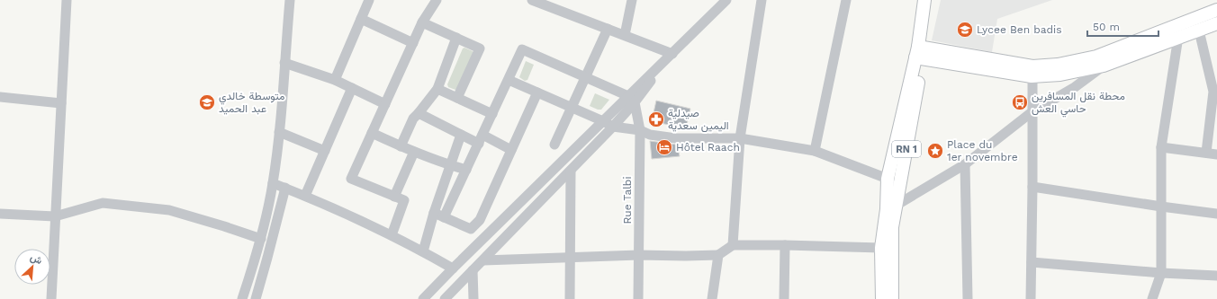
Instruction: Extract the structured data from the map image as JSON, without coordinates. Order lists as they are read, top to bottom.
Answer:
{
  "streets": {
    "main road": ["RN 1"],
    "street": ["Rue Talbi"]
  },
  "places": {
    "school or university": ["Lycee Ben badis", "متوسطة خالدي عبد الحميد"],
    "bus stop": ["محطة نقل المسافرين حاسي العش"],
    "pharmacy": ["صيدلية اليمين سعدية"],
    "hotel": ["Hôtel Raach"],
    "place": ["Place du 1er novembre"]
  },
  "scale_bar": "50 m",
  "north": "top right"
}
